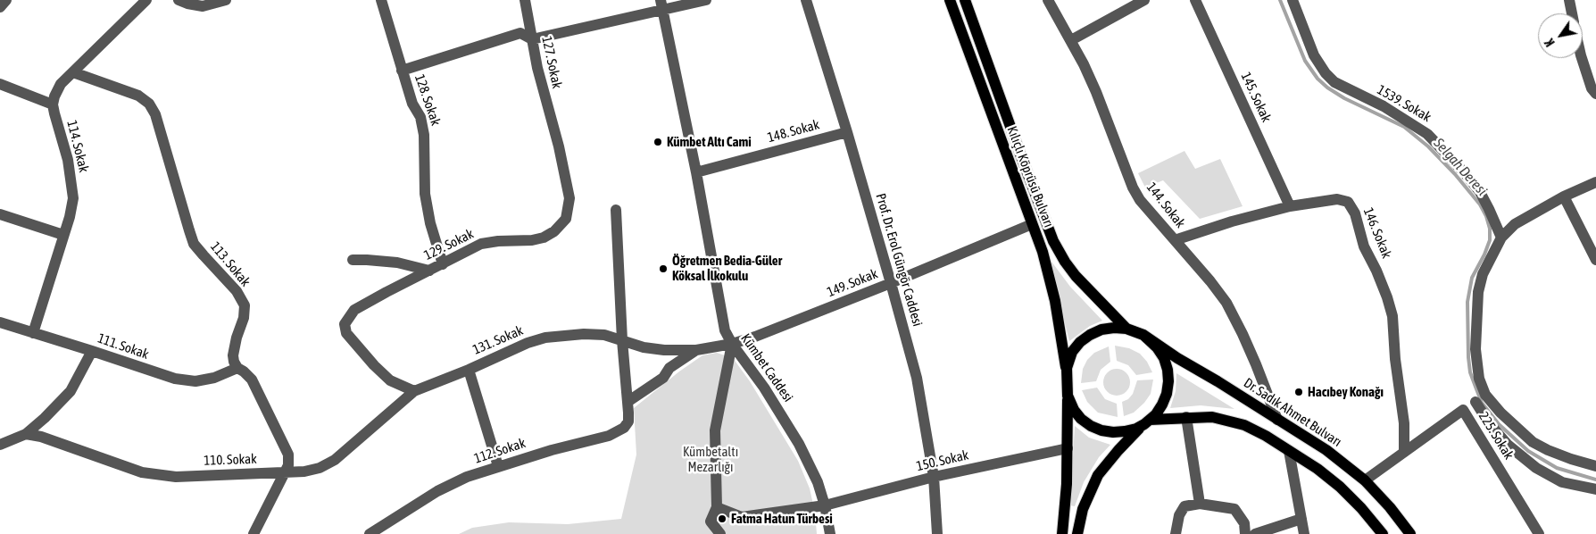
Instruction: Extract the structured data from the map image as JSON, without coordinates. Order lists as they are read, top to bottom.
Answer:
{
  "streets": {
    "main road": ["Kılıçlı Köprüsü Bulvarı", "Dr. Sadık Ahmet Bulvarı"],
    "street": [
      "127. Sokak",
      "145. Sokak",
      "128. Sokak",
      "1539. Sokak",
      "148. Sokak",
      "114. Sokak",
      "144. Sokak",
      "146. Sokak",
      "129. Sokak",
      "Prof. Dr. Erol Güngör Caddesi",
      "113. Sokak",
      "149. Sokak",
      "131. Sokak",
      "111. Sokak",
      "Kümbet Caddesi",
      "225. Sokak",
      "112. Sokak",
      "110. Sokak",
      "150. Sokak"
    ]
  },
  "crossings": [
    ["127. Sokak", "129. Sokak"],
    ["145. Sokak", "146. Sokak"],
    ["128. Sokak", "129. Sokak"],
    ["148. Sokak", "Prof. Dr. Erol Güngör Caddesi"],
    ["148. Sokak", "Kümbet Caddesi"],
    ["114. Sokak", "111. Sokak"],
    ["Kılıçlı Köprüsü Bulvarı", "149. Sokak"],
    ["Kılıçlı Köprüsü Bulvarı", "Dr. Sadık Ahmet Bulvarı"],
    ["144. Sokak", "146. Sokak"],
    ["144. Sokak", "Dr. Sadık Ahmet Bulvarı"],
    ["146. Sokak", "225. Sokak"],
    ["129. Sokak", "131. Sokak"],
    ["129. Sokak", "110. Sokak"],
    ["Prof. Dr. Erol Güngör Caddesi", "149. Sokak"],
    ["Prof. Dr. Erol Güngör Caddesi", "150. Sokak"],
    ["113. Sokak", "111. Sokak"],
    ["149. Sokak", "Kümbet Caddesi"],
    ["131. Sokak", "112. Sokak"],
    ["131. Sokak", "110. Sokak"],
    ["Kümbet Caddesi", "150. Sokak"],
    ["Dr. Sadık Ahmet Bulvarı", "225. Sokak"]
  ],
  "water": ["Selgah Deresi"],
  "parks": ["Kümbetaltı Mezarlığı"],
  "places": [
    "Kümbet Altı Cami",
    "Öğretmen Bedia-Güler Köksal İlkokulu",
    "Hacıbey Konağı",
    "Fatma Hatun Türbesi"
  ],
  "north": "bottom left"
}
